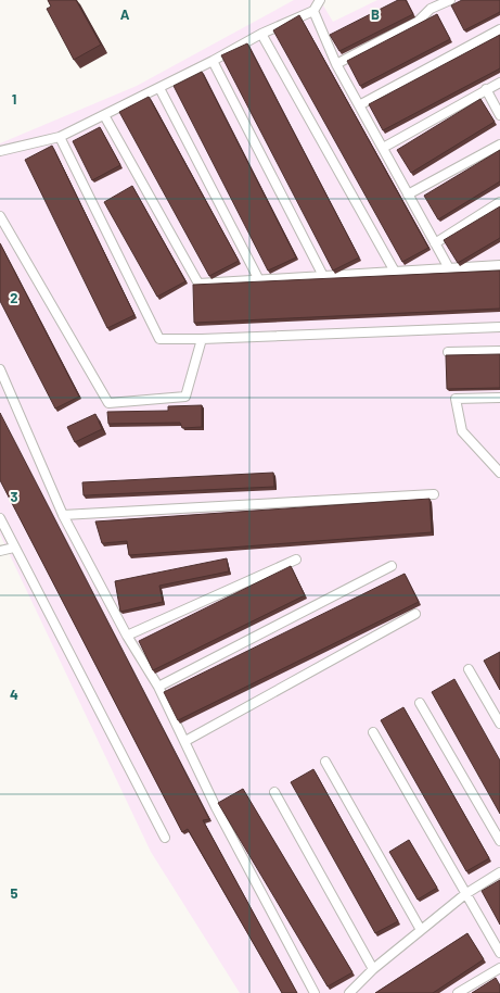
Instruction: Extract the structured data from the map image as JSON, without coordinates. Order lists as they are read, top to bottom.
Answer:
{
  "grid": {
    "columns": ["A", "B"],
    "rows": [
      "1",
      "2",
      "3",
      "4",
      "5"
    ]
  }
}
